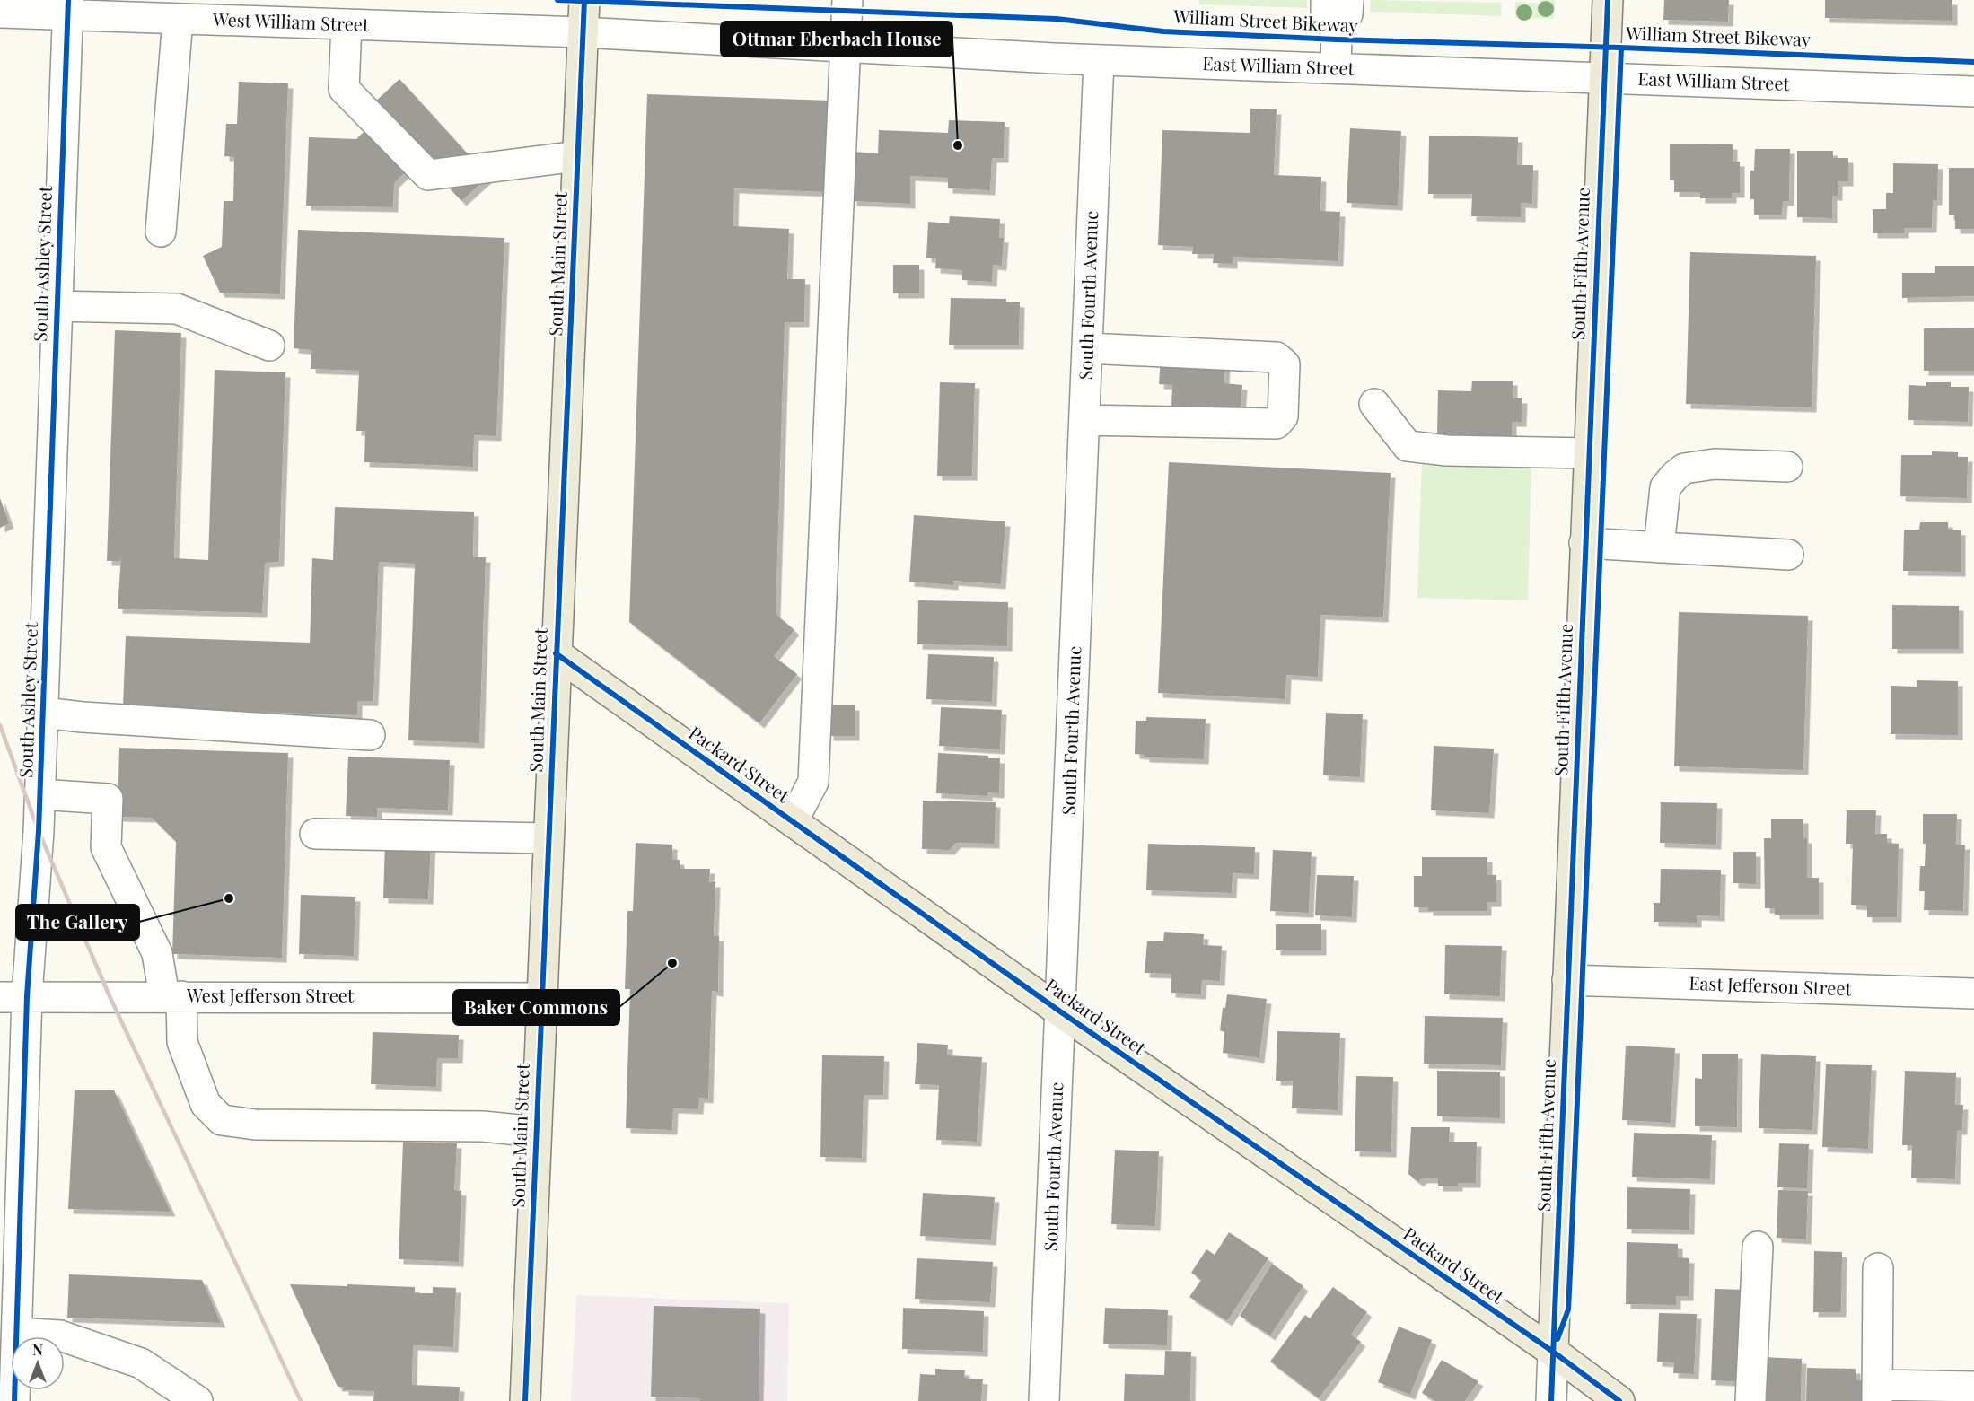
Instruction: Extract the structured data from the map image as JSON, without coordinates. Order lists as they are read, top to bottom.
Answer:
{
  "streets": {
    "main road": ["South Main Street", "South Fifth Avenue", "Packard Street"],
    "street": [
      "West William Street",
      "East William Street",
      "South Ashley Street",
      "South Fourth Avenue",
      "East Jefferson Street",
      "West Jefferson Street"
    ],
    "cycle path": ["William Street Bikeway"]
  },
  "crossings": [
    ["West William Street", "East William Street"],
    ["West William Street", "South Ashley Street"],
    ["West William Street", "South Main Street"],
    ["East William Street", "South Main Street"],
    ["East William Street", "South Fifth Avenue"],
    ["East William Street", "South Fourth Avenue"],
    ["South Ashley Street", "West Jefferson Street"],
    ["South Main Street", "Packard Street"],
    ["South Main Street", "West Jefferson Street"],
    ["South Fifth Avenue", "Packard Street"],
    ["South Fifth Avenue", "East Jefferson Street"],
    ["South Fourth Avenue", "Packard Street"]
  ],
  "places": ["Ottmar Eberbach House", "The Gallery", "Baker Commons"],
  "north": "top"
}
